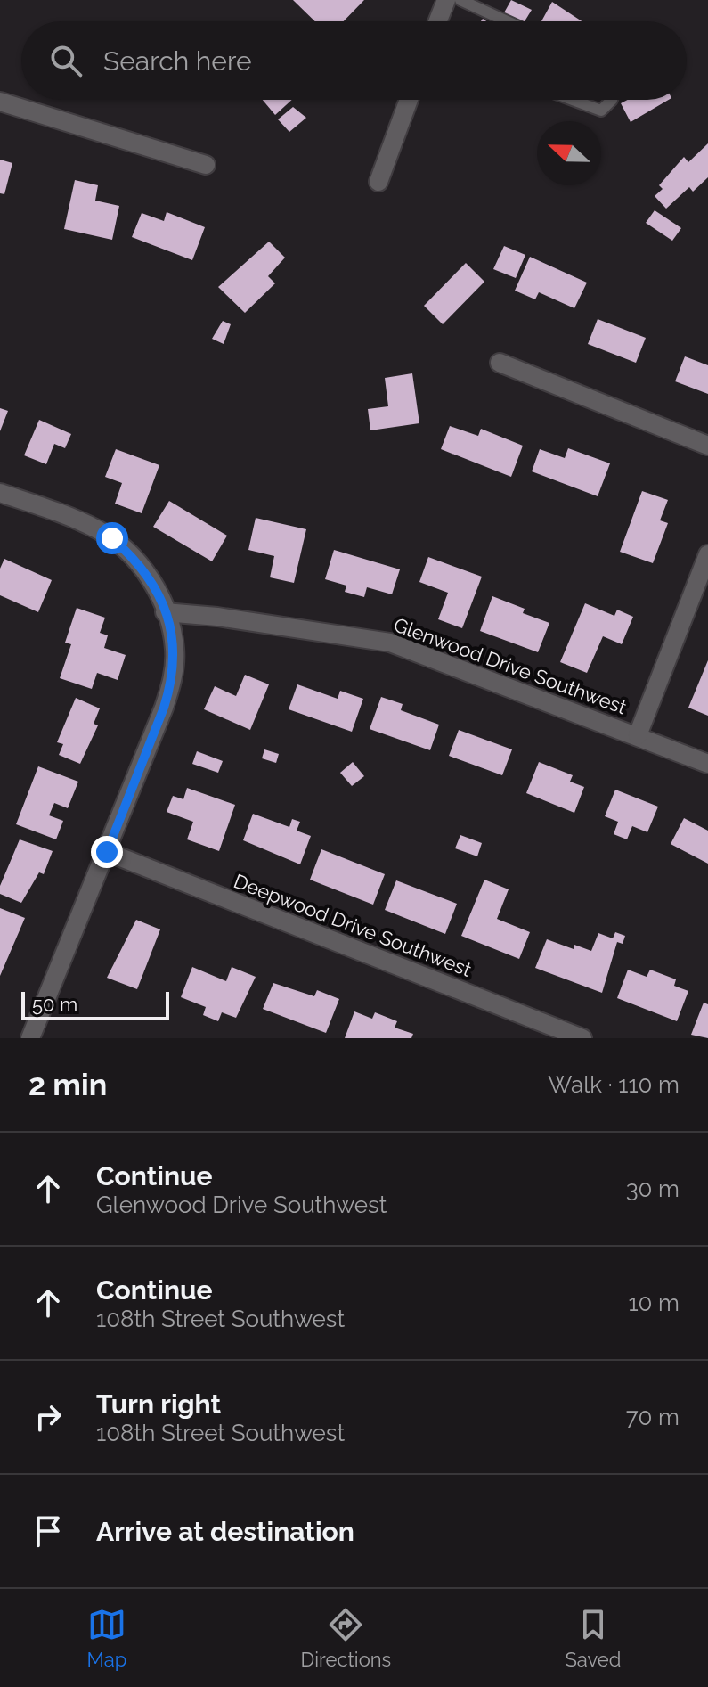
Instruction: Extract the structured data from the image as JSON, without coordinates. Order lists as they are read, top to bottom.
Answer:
{
  "streets": {
    "street": ["Glenwood Drive Southwest", "Deepwood Drive Southwest"]
  },
  "scale_bar": "50 m",
  "north": "left",
  "page": {
    "search": "Search here",
    "scale": "50 m",
    "heading": ["2 min", "Walk · 110 m"],
    "list": [
      ["Continue", "Glenwood Drive Southwest", "30 m"],
      ["Continue", "108th Street Southwest", "10 m"],
      ["Turn right", "108th Street Southwest", "70 m"],
      "Arrive at destination"
    ],
    "nav": ["Map", "Directions", "Saved"]
  }
}
